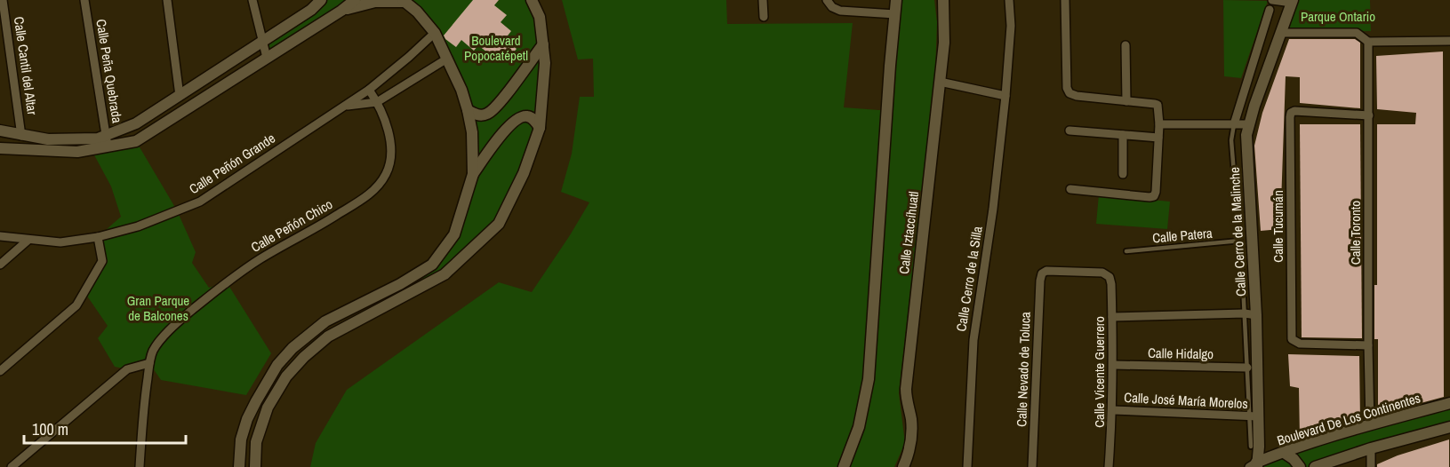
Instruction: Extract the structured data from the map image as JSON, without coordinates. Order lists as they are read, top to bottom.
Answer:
{
  "streets": {
    "street": [
      "Calle Cantil del Altar",
      "Calle Peña Quebrada",
      "Calle Peñón Grande",
      "Calle Peñón Chico",
      "Calle Tucumán",
      "Calle Cerro de la Malinche",
      "Calle Iztaccíhuatl",
      "Calle Toronto",
      "Calle Cerro de la Silla",
      "Calle Hidalgo",
      "Calle Nevado de Toluca",
      "Calle Vicente Guerrero",
      "Calle José María Morelos",
      "Boulevard De Los Continentes"
    ],
    "lane": ["Calle Patera"]
  },
  "crossings": [
    ["Calle Peñón Grande", "Calle Peñón Chico"],
    ["Calle Tucumán", "Calle Toronto"],
    ["Calle Cerro de la Malinche", "Calle Patera"],
    ["Calle Cerro de la Malinche", "Calle Hidalgo"],
    ["Calle Cerro de la Malinche", "Calle José María Morelos"],
    ["Calle Cerro de la Malinche", "Boulevard De Los Continentes"],
    ["Calle Toronto", "Boulevard De Los Continentes"],
    ["Calle Hidalgo", "Calle Vicente Guerrero"],
    ["Calle Nevado de Toluca", "Calle Vicente Guerrero"],
    ["Calle Vicente Guerrero", "Calle José María Morelos"]
  ],
  "parks": ["Parque Ontario", "Boulevard Popocatépetl", "Gran Parque de Balcones"],
  "scale_bar": "100 m"
}
